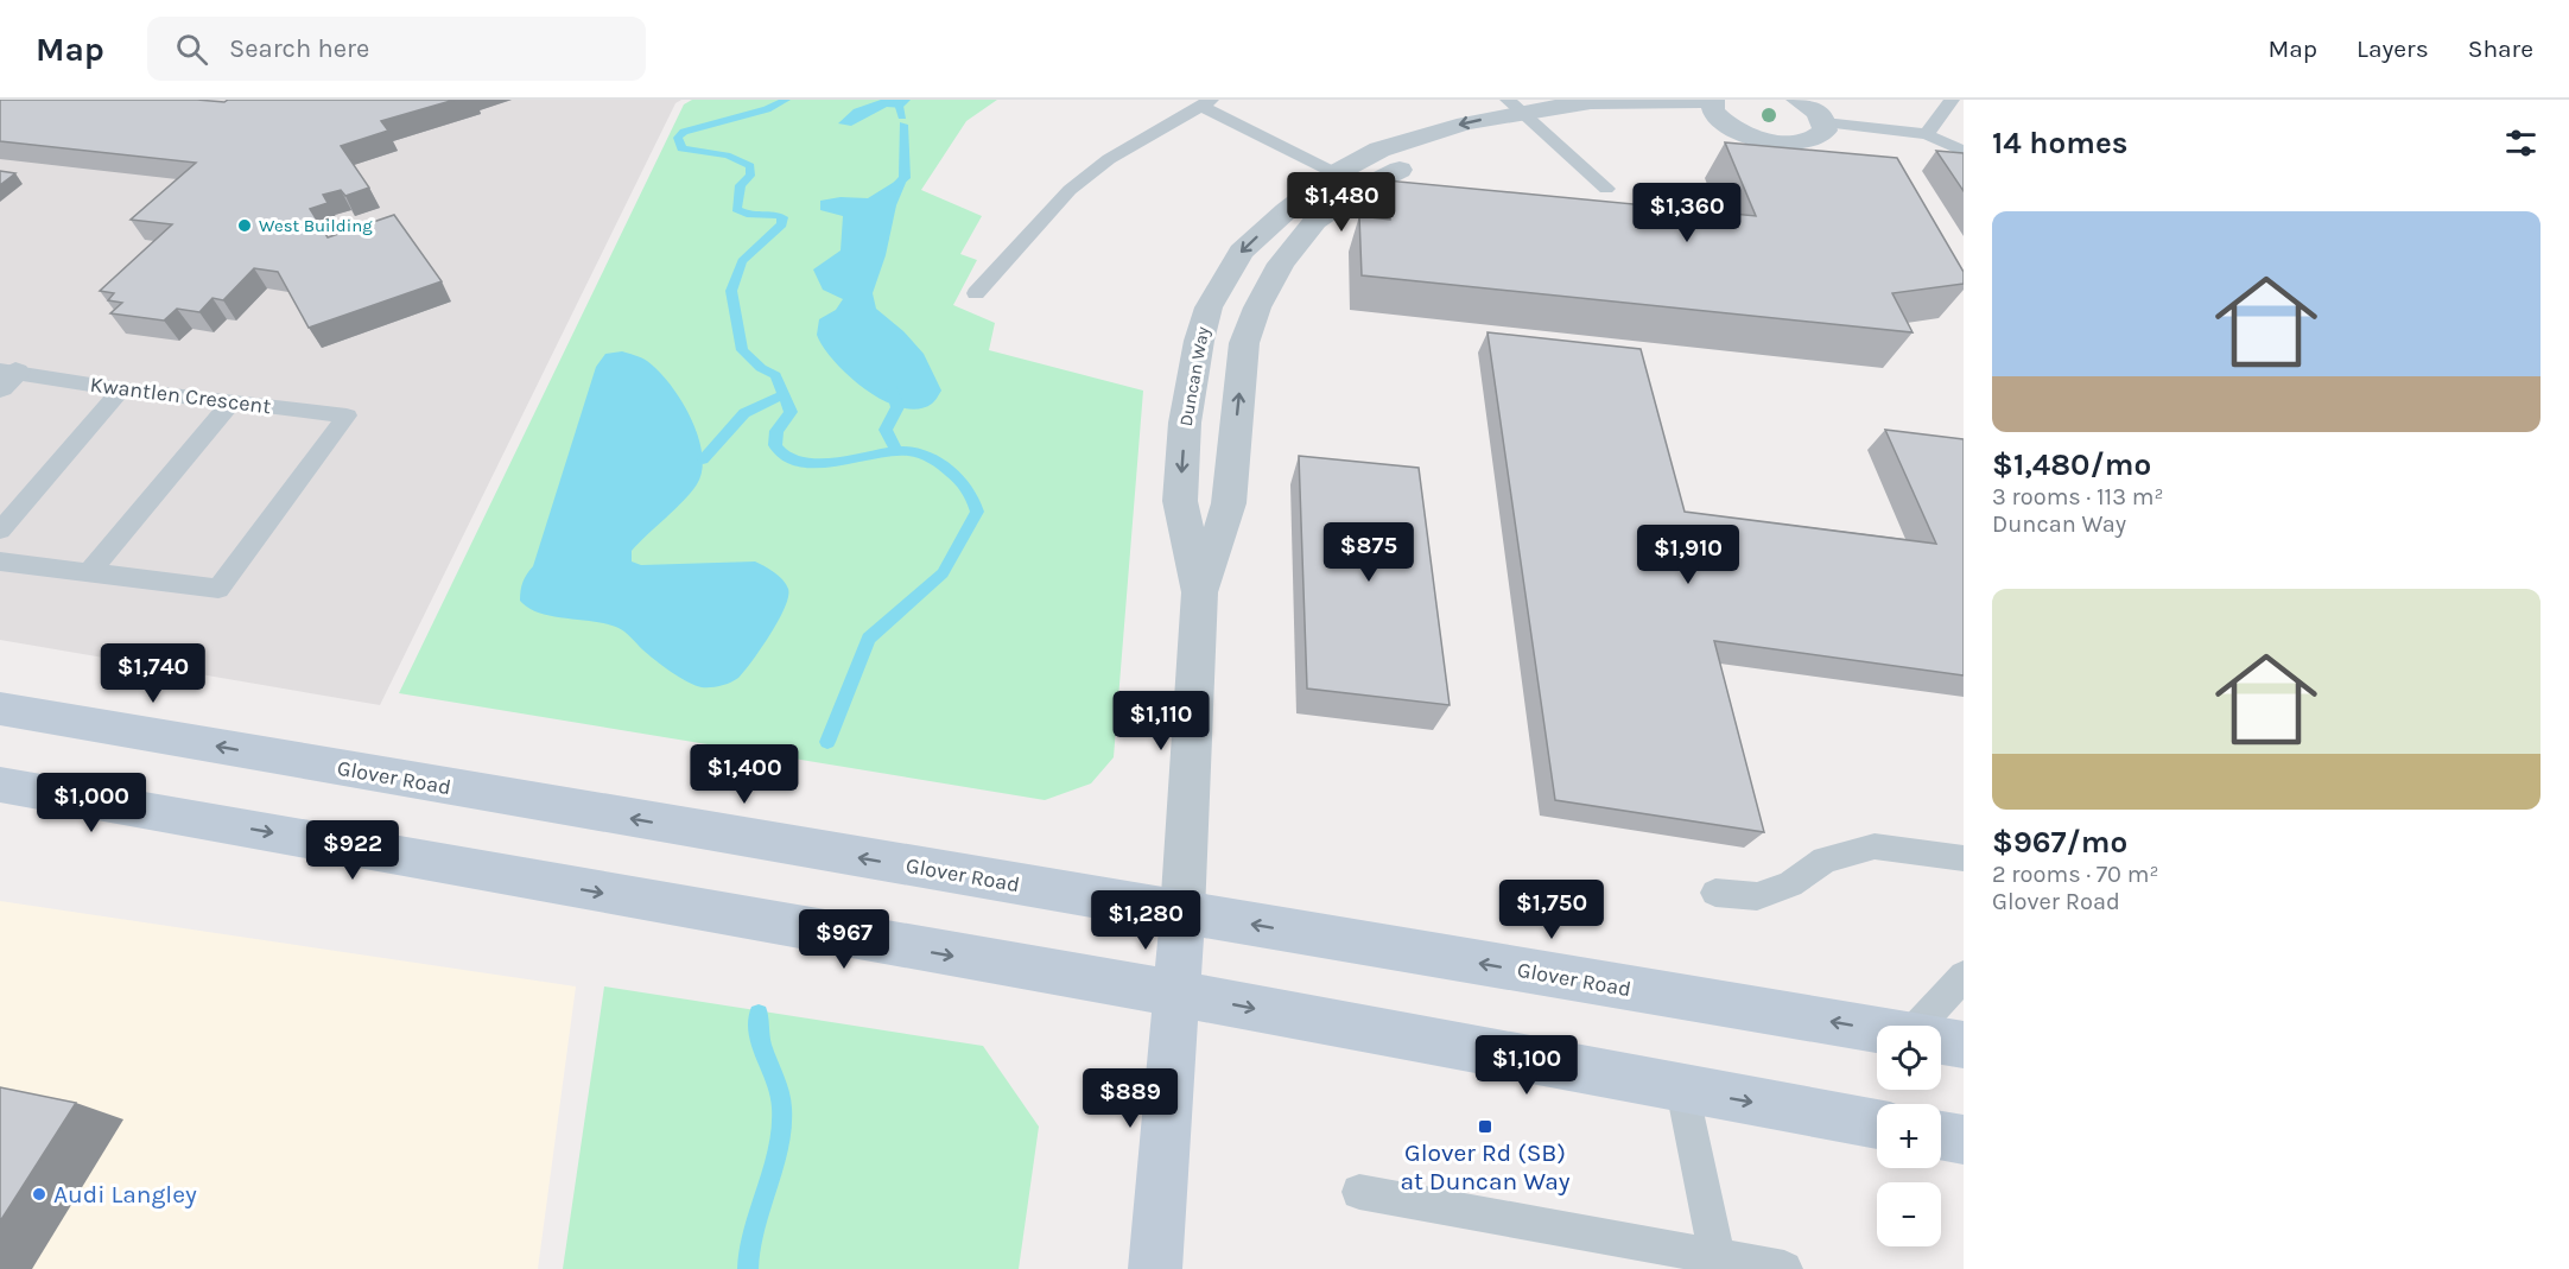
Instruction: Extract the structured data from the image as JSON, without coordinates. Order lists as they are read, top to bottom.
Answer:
{
  "streets": {
    "main road": ["Duncan Way", "Glover Road"],
    "lane": ["Kwantlen Crescent"]
  },
  "crossings": [
    ["Duncan Way", "Glover Road"]
  ],
  "places": {
    "other": ["West Building", "Audi Langley"],
    "transit": ["Glover Rd (SB) at Duncan Way"]
  },
  "page": {
    "header": "Map",
    "search": "Search here",
    "nav": ["Map", "Layers", "Share"],
    "heading": "14 homes",
    "price": [
      "$1,480",
      "$1,360",
      "$875",
      "$1,910",
      "$1,740",
      "$1,110",
      "$1,400",
      "$1,000",
      "$922",
      "$1,750",
      "$1,280",
      "$967",
      "$1,100",
      "$889"
    ],
    "list": [
      {
        "name": "$1,480/mo",
        "note": "3 rooms · 113 m² · Duncan Way"
      },
      {
        "name": "$967/mo",
        "note": "2 rooms · 70 m² · Glover Road"
      }
    ],
    "map_buttons": ["+", "−"]
  }
}
